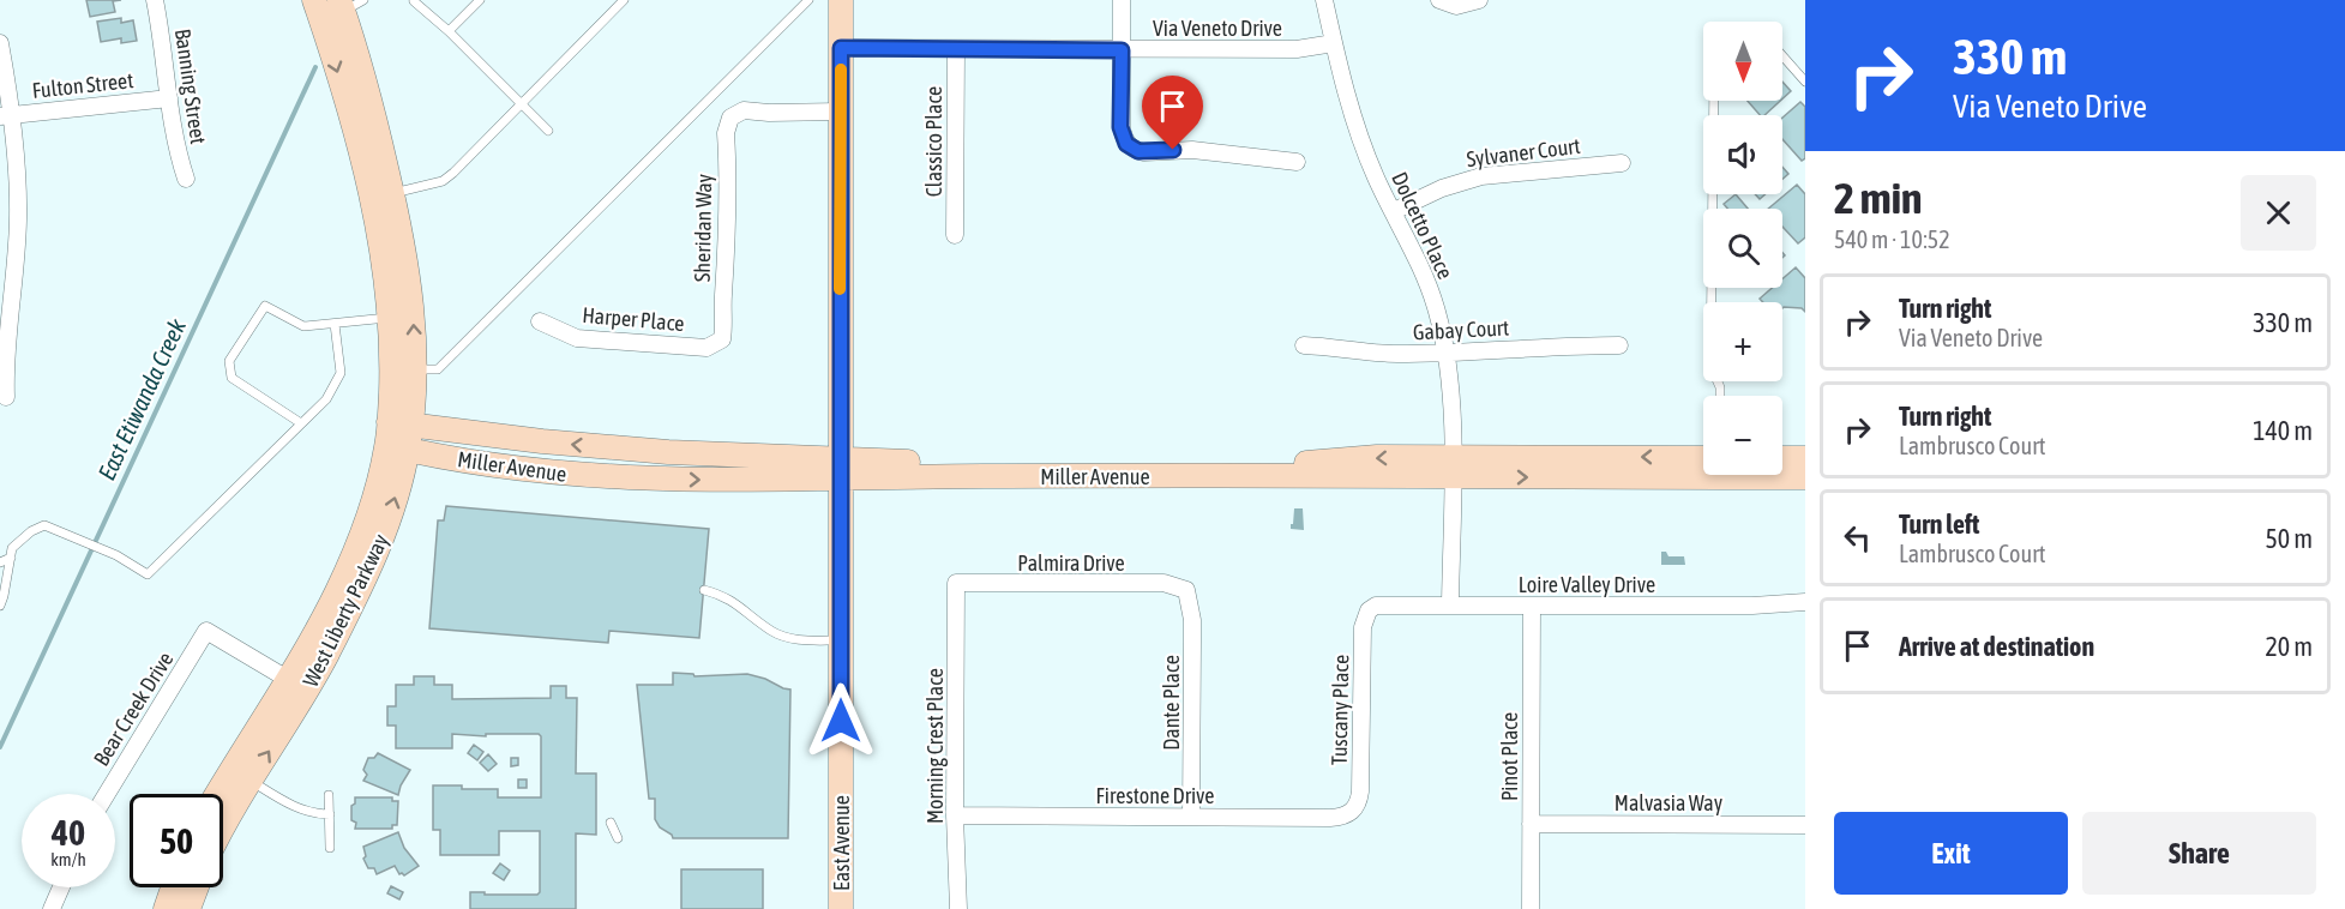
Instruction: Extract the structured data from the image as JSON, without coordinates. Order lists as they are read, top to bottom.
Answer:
{
  "streets": {
    "street": [
      "Via Veneto Drive",
      "Fulton Street",
      "Banning Street",
      "Classico Place",
      "Sylvaner Court",
      "Dolcetto Place",
      "Sheridan Way",
      "Harper Place",
      "Gabay Court",
      "Miller Avenue",
      "Palmira Drive",
      "Loire Valley Drive",
      "West Liberty Parkway",
      "Dante Place",
      "Bear Creek Drive",
      "Tuscany Place",
      "Morning Crest Place",
      "Pinot Place",
      "Firestone Drive",
      "Malvasia Way",
      "East Avenue"
    ]
  },
  "crossings": [
    ["Via Veneto Drive", "Classico Place"],
    ["Via Veneto Drive", "Dolcetto Place"],
    ["Via Veneto Drive", "East Avenue"],
    ["Fulton Street", "Banning Street"],
    ["Sylvaner Court", "Dolcetto Place"],
    ["Dolcetto Place", "Gabay Court"],
    ["Dolcetto Place", "Miller Avenue"],
    ["Dolcetto Place", "Loire Valley Drive"],
    ["Sheridan Way", "Harper Place"],
    ["Sheridan Way", "East Avenue"],
    ["Miller Avenue", "West Liberty Parkway"],
    ["Miller Avenue", "East Avenue"],
    ["Palmira Drive", "Dante Place"],
    ["Palmira Drive", "Morning Crest Place"],
    ["Loire Valley Drive", "Tuscany Place"],
    ["Loire Valley Drive", "Pinot Place"],
    ["West Liberty Parkway", "Bear Creek Drive"],
    ["Dante Place", "Firestone Drive"],
    ["Tuscany Place", "Firestone Drive"],
    ["Morning Crest Place", "Firestone Drive"],
    ["Pinot Place", "Malvasia Way"]
  ],
  "water": ["East Etiwanda Creek"],
  "north": "bottom",
  "page": {
    "turn": ["330 m", "Via Veneto Drive"],
    "map_buttons": ["+", "−"],
    "heading": ["2 min", "540 m · 10:52"],
    "list": [
      {
        "name": "Turn right",
        "note": "Via Veneto Drive",
        "value": "330 m"
      },
      {
        "name": "Turn right",
        "note": "Lambrusco Court",
        "value": "140 m"
      },
      {
        "name": "Turn left",
        "note": "Lambrusco Court",
        "value": "50 m"
      },
      {
        "name": "Arrive at destination",
        "value": "20 m"
      }
    ],
    "speed": "40 km/h",
    "limit": "50",
    "buttons": ["Exit", "Share"]
  }
}
